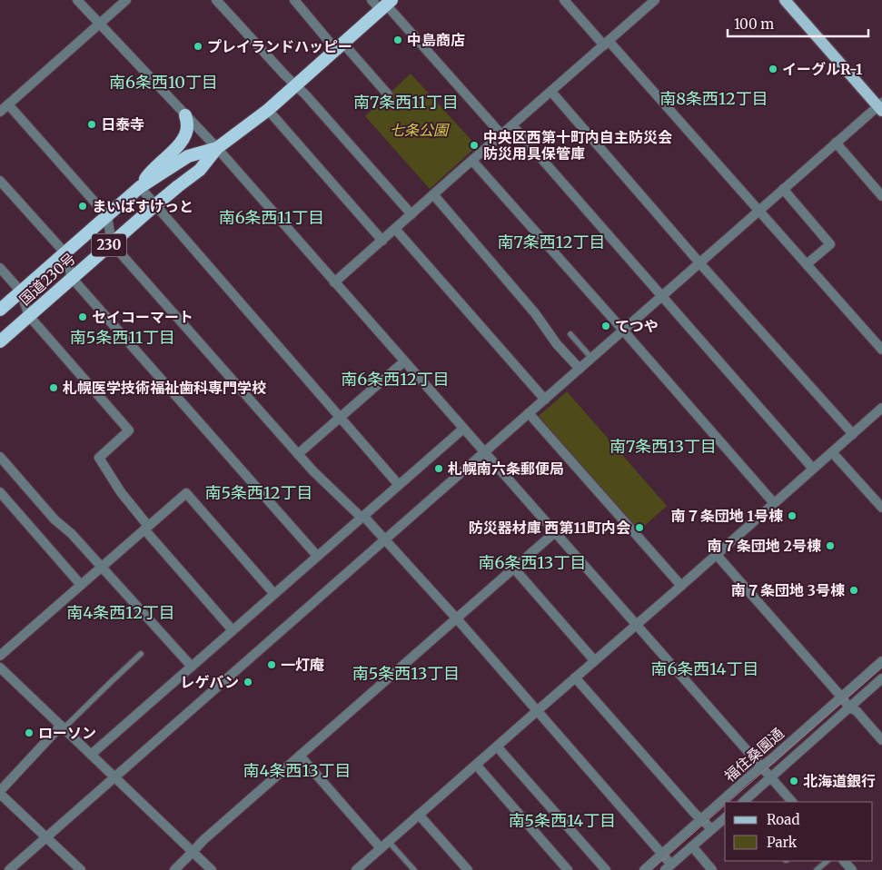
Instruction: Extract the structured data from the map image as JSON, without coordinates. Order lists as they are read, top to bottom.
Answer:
{
  "streets": {
    "highway": ["230", "国道230号"],
    "street": ["福住桑園通"]
  },
  "districts": [
    "南6条西10丁目",
    "南8条西12丁目",
    "南7条西11丁目",
    "南6条西11丁目",
    "南7条西12丁目",
    "南5条西11丁目",
    "南6条西12丁目",
    "南7条西13丁目",
    "南5条西12丁目",
    "南6条西13丁目",
    "南4条西12丁目",
    "南6条西14丁目",
    "南5条西13丁目",
    "南4条西13丁目",
    "南5条西14丁目"
  ],
  "parks": ["七条公園"],
  "places": [
    "中島商店",
    "プレイランドハッピー",
    "イーグルR-1",
    "日泰寺",
    "中央区西第十町内自主防災会 防災用具保管庫",
    "まいばすけっと",
    "セイコーマート",
    "てつや",
    "札幌医学技術福祉歯科専門学校",
    "札幌南六条郵便局",
    "南７条団地 1号棟",
    "防災器材庫 西第11町内会",
    "南７条団地 2号棟",
    "南７条団地 3号棟",
    "一灯庵",
    "レゲバン",
    "ローソン",
    "北海道銀行"
  ],
  "legend": ["Road", "Park"],
  "scale_bar": "100 m"
}
